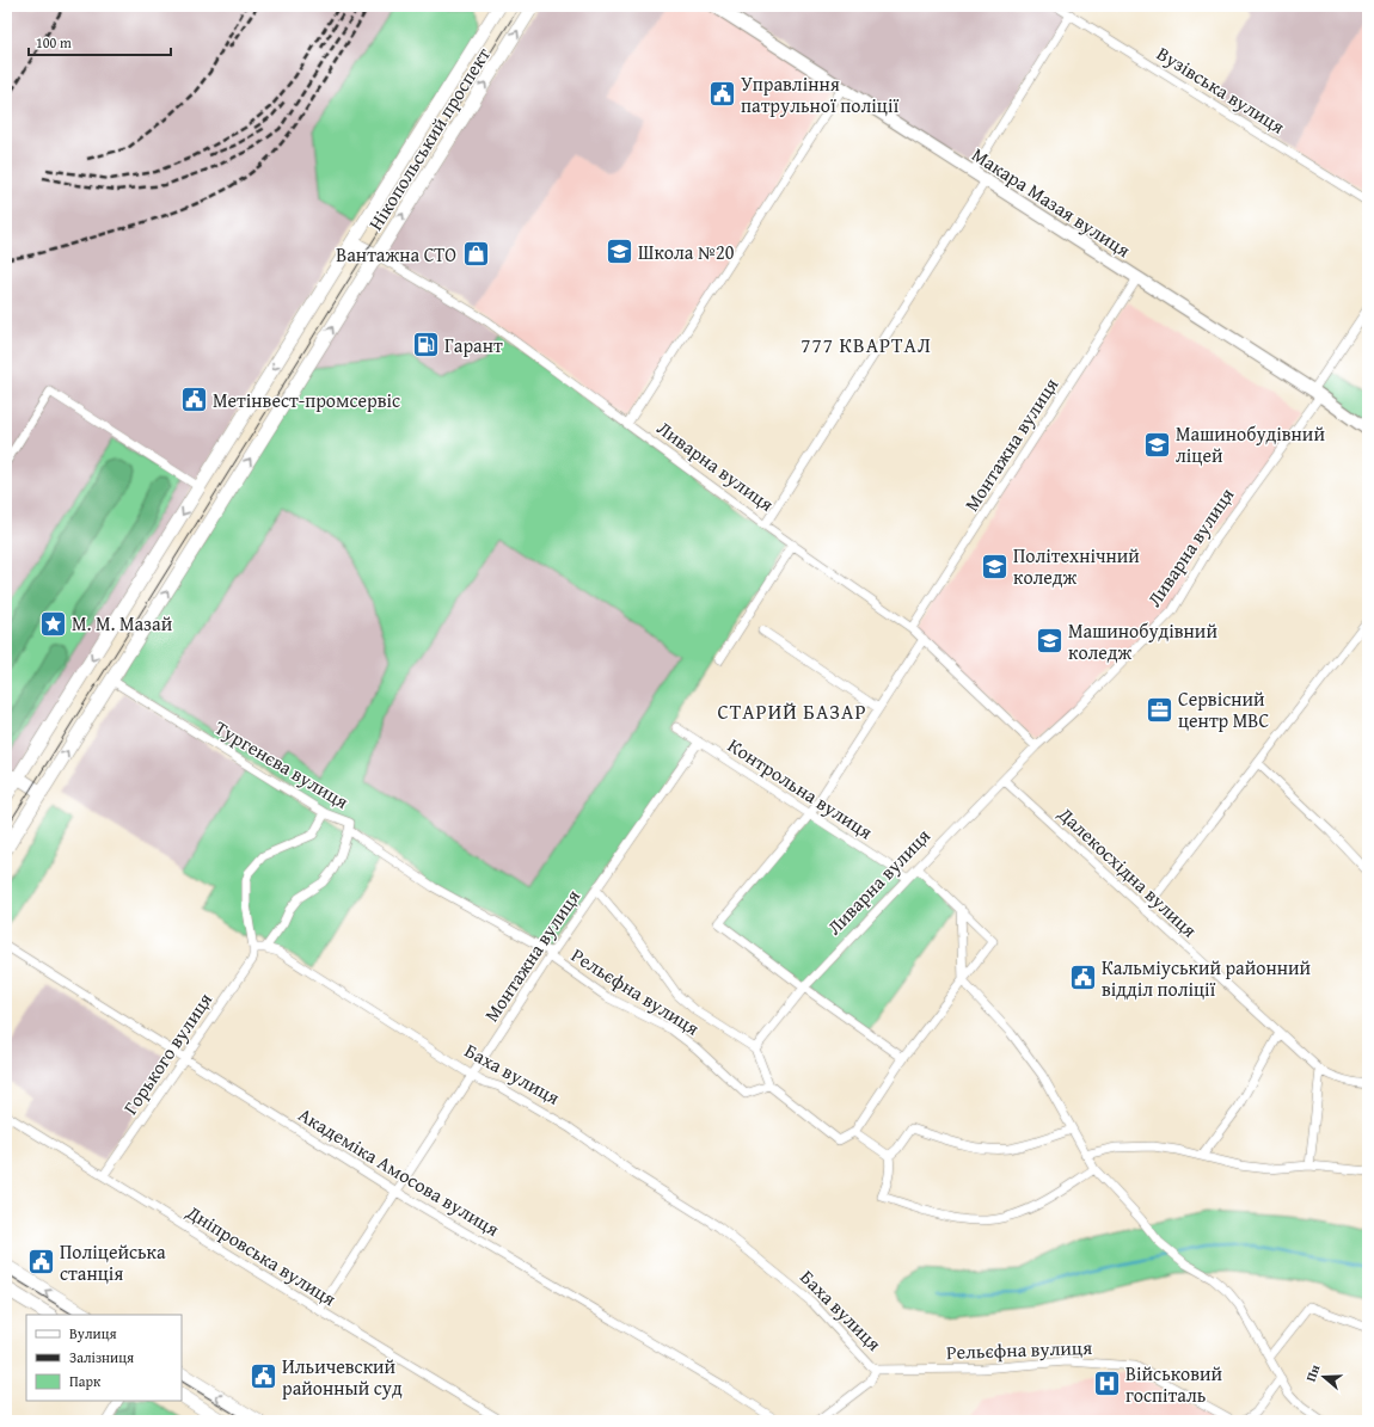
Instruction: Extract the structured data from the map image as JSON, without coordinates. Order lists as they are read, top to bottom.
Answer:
{
  "streets": {
    "main road": ["Нікопольський проспект", "Макара Мазая вулиця", "Ливарна вулиця"],
    "street": [
      "Вузівська вулиця",
      "Монтажна вулиця",
      "Тургенєва вулиця",
      "Контрольна вулиця",
      "Далекосхідна вулиця",
      "Рельєфна вулиця",
      "Горького вулиця",
      "Баха вулиця",
      "Академіка Амосова вулиця",
      "Дніпровська вулиця"
    ]
  },
  "crossings": [
    ["Нікопольський проспект", "Ливарна вулиця"],
    ["Нікопольський проспект", "Тургенєва вулиця"],
    ["Макара Мазая вулиця", "Монтажна вулиця"],
    ["Макара Мазая вулиця", "Ливарна вулиця"],
    ["Монтажна вулиця", "Ливарна вулиця"],
    ["Монтажна вулиця", "Тургенєва вулиця"],
    ["Монтажна вулиця", "Контрольна вулиця"],
    ["Монтажна вулиця", "Рельєфна вулиця"],
    ["Монтажна вулиця", "Баха вулиця"],
    ["Монтажна вулиця", "Академіка Амосова вулиця"],
    ["Монтажна вулиця", "Дніпровська вулиця"],
    ["Ливарна вулиця", "Контрольна вулиця"],
    ["Ливарна вулиця", "Далекосхідна вулиця"],
    ["Ливарна вулиця", "Рельєфна вулиця"],
    ["Тургенєва вулиця", "Рельєфна вулиця"],
    ["Рельєфна вулиця", "Баха вулиця"],
    ["Горького вулиця", "Баха вулиця"],
    ["Горького вулиця", "Академіка Амосова вулиця"],
    ["Горького вулиця", "Дніпровська вулиця"]
  ],
  "districts": ["777 КВАРТАЛ", "СТАРИЙ БАЗАР"],
  "places": {
    "public building": [
      "Управління патрульної поліції",
      "Метінвест-промсервіс",
      "Кальміуський районний відділ поліції",
      "Поліцейська станція",
      "Ильичевский районный суд"
    ],
    "school or university": [
      "Школа №20",
      "Машинобудівний ліцей",
      "Політехнічний коледж",
      "Машинобудівний коледж"
    ],
    "shop": ["Вантажна СТО"],
    "fuel station": ["Гарант"],
    "place": ["М. М. Мазай"],
    "office": ["Сервісний центр МВС"],
    "hospital": ["Військовий госпіталь"]
  },
  "legend": ["Вулиця", "Залізниця", "Парк"],
  "scale_bar": "100 m",
  "north": "left"
}
